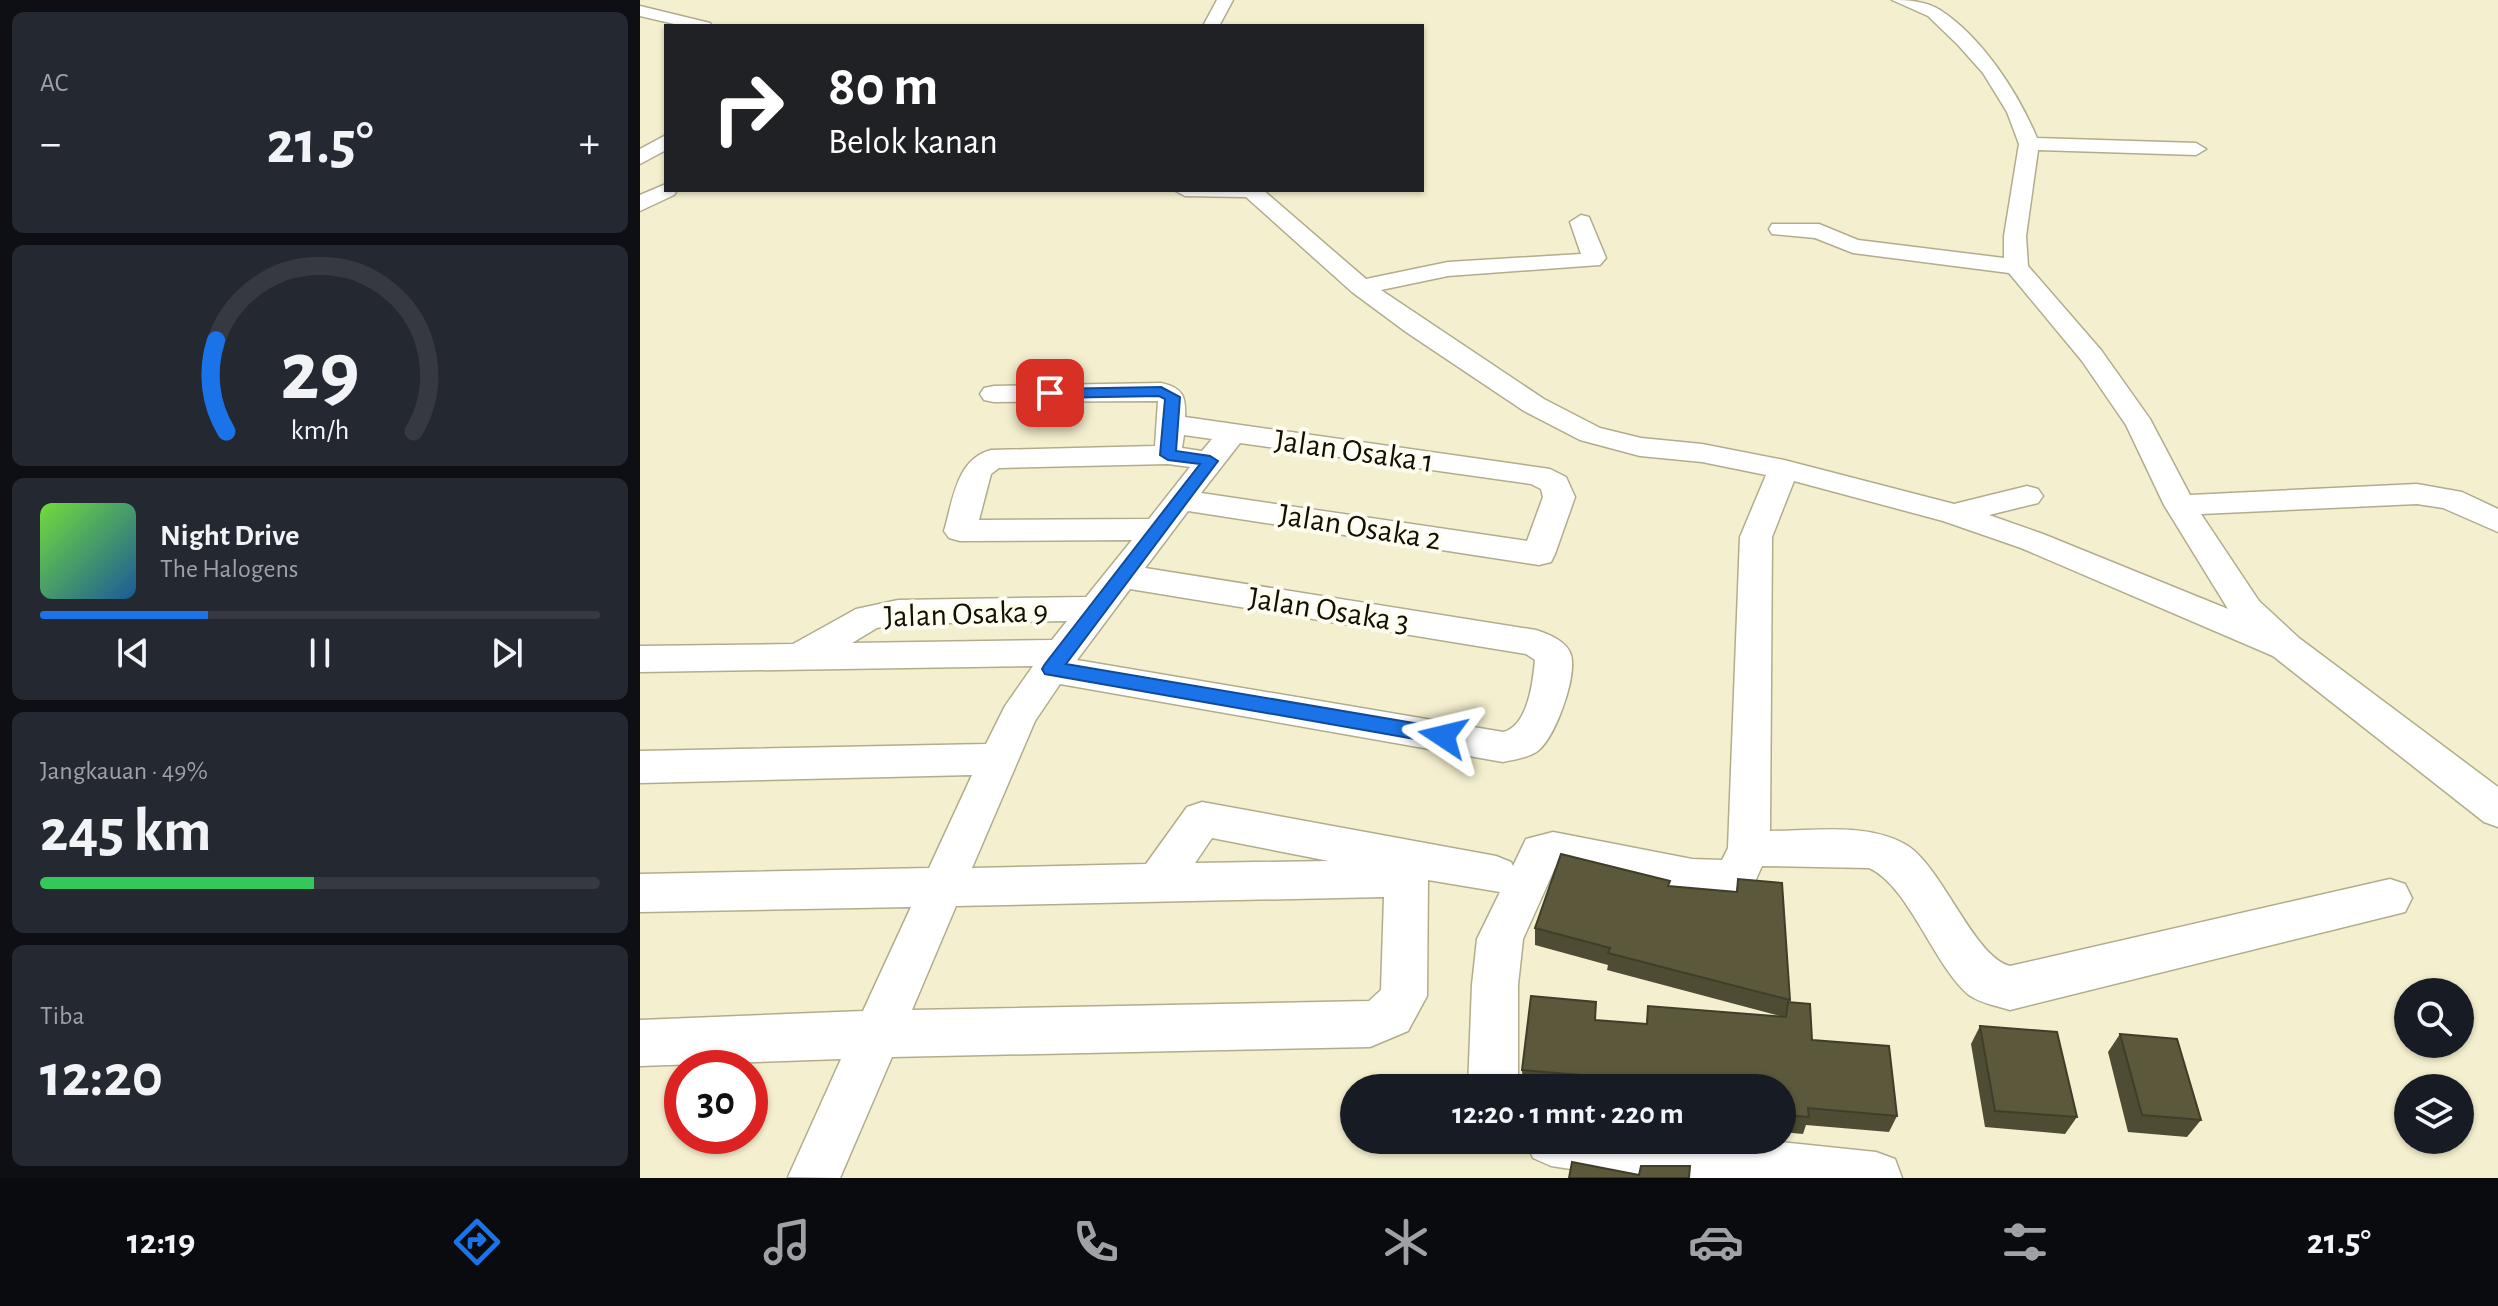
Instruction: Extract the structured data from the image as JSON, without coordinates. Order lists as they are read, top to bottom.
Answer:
{
  "streets": {
    "street": [
      "Jalan Osaka 1",
      "Jalan Osaka 2",
      "Jalan Osaka 3",
      "Jalan Osaka 9"
    ]
  },
  "crossings": [
    ["Jalan Osaka 1", "Jalan Osaka 2"]
  ],
  "page": {
    "tile": [
      "AC",
      ["Jangkauan · 49%", "245 km"],
      ["Tiba", "12:20"]
    ],
    "turn": ["80 m", "Belok kanan"],
    "heat": ["−", "21.5°", "+"],
    "song": ["Night Drive", "The Halogens"],
    "limit": "30",
    "trip": "12:20 · 1 mnt · 220 m",
    "tabs": ["12:19", "21.5°"],
    "gauge": ["29", "km/h"]
  }
}
